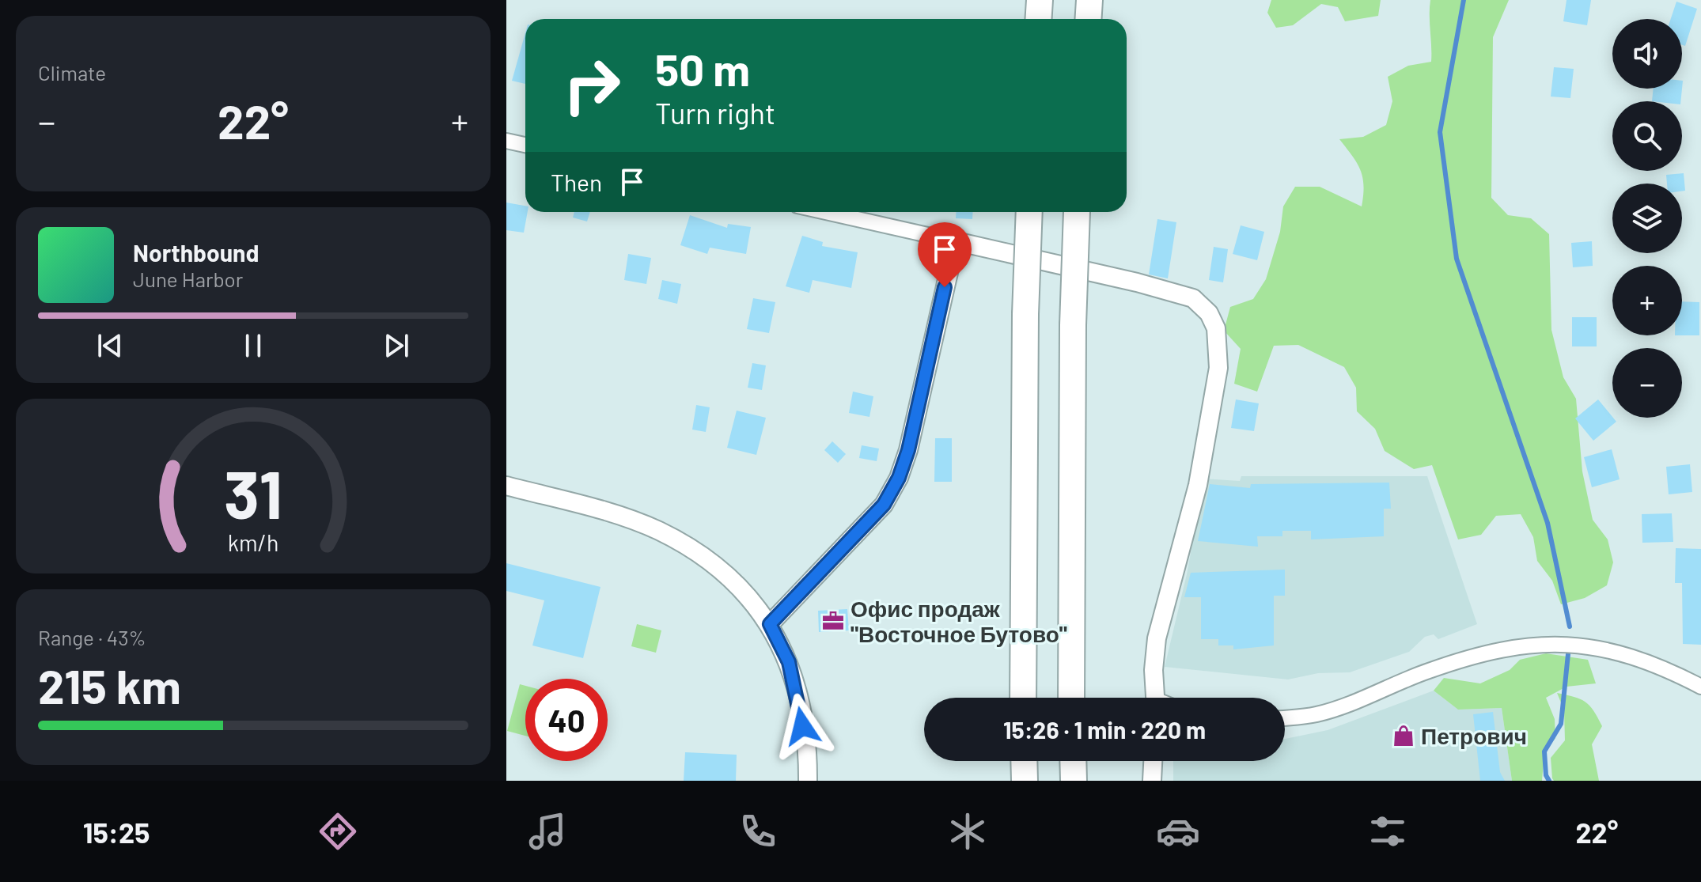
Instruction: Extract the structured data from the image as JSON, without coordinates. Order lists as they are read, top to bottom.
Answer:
{
  "places": {
    "office": ["Офис продаж \"Восточное Бутово\""],
    "shop": ["Петрович"]
  },
  "page": {
    "tile": [
      "Climate",
      ["Range · 43%", "215 km"]
    ],
    "map_buttons": ["+", "−"],
    "turn": ["50 m", "Turn right"],
    "heat": ["−", "22°", "+"],
    "then": "Then",
    "song": ["Northbound", "June Harbor"],
    "limit": "40",
    "trip": "15:26 · 1 min · 220 m",
    "tabs": ["15:25", "22°"],
    "gauge": ["31", "km/h"]
  }
}
